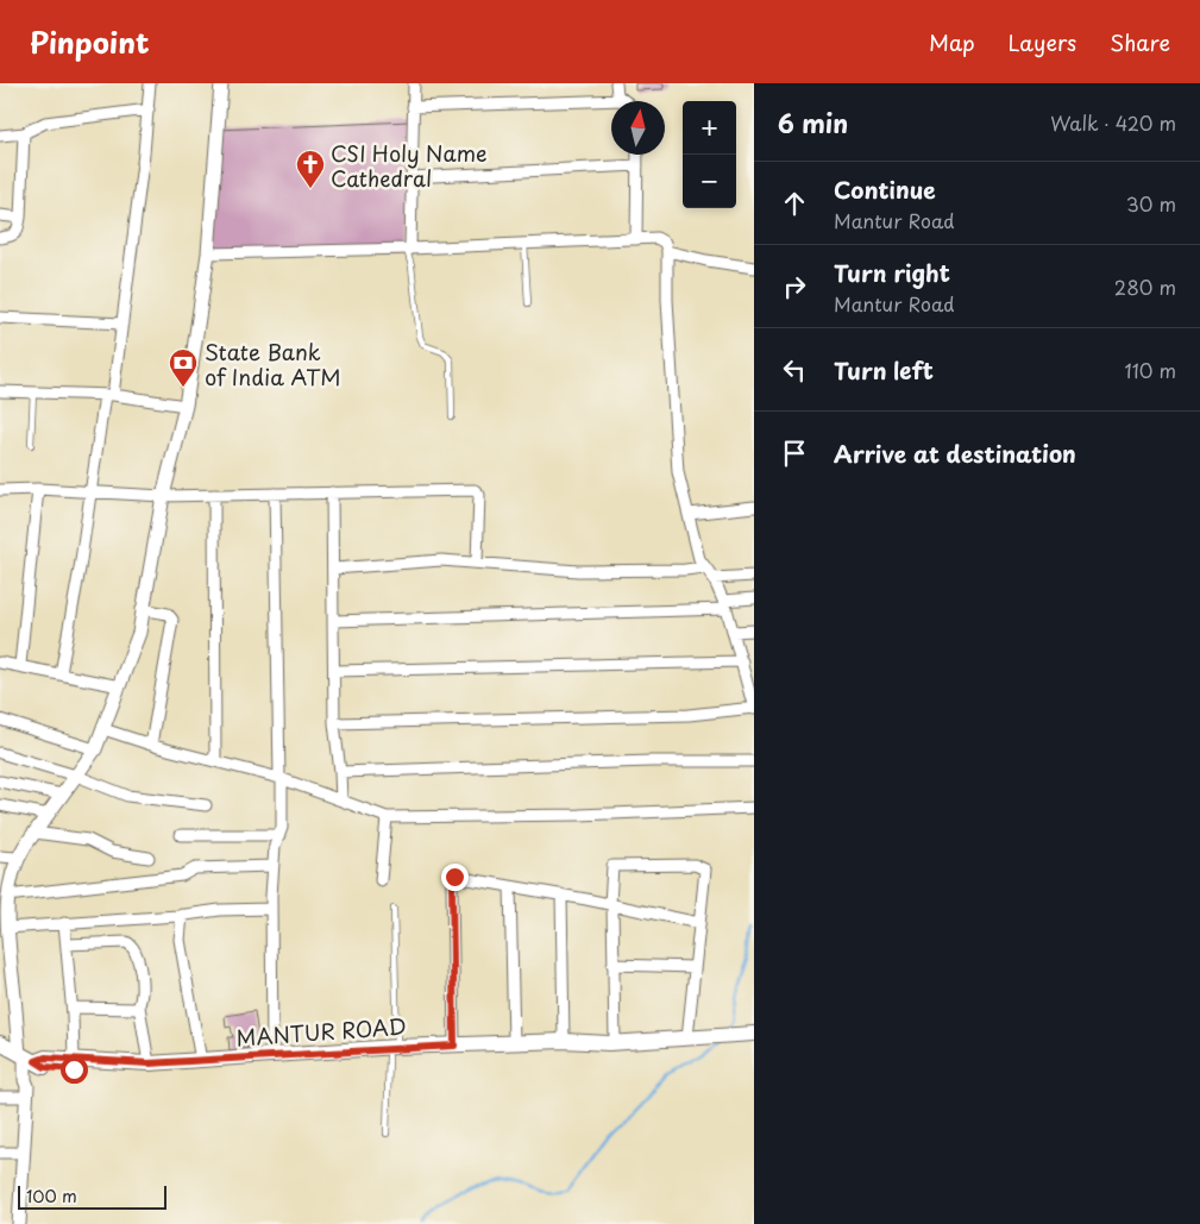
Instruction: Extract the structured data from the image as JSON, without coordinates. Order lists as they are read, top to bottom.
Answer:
{
  "streets": {
    "main road": ["MANTUR ROAD"]
  },
  "places": {
    "church": ["CSI Holy Name Cathedral"],
    "bank": ["State Bank of India ATM"]
  },
  "scale_bar": "100 m",
  "north": "top",
  "page": {
    "header": "Pinpoint",
    "nav": ["Map", "Layers", "Share"],
    "heading": ["6 min", "Walk · 420 m"],
    "map_buttons": ["+", "−"],
    "list": [
      ["Continue", "Mantur Road", "30 m"],
      ["Turn right", "Mantur Road", "280 m"],
      ["Turn left", "110 m"],
      "Arrive at destination"
    ],
    "scale": "100 m"
  }
}
